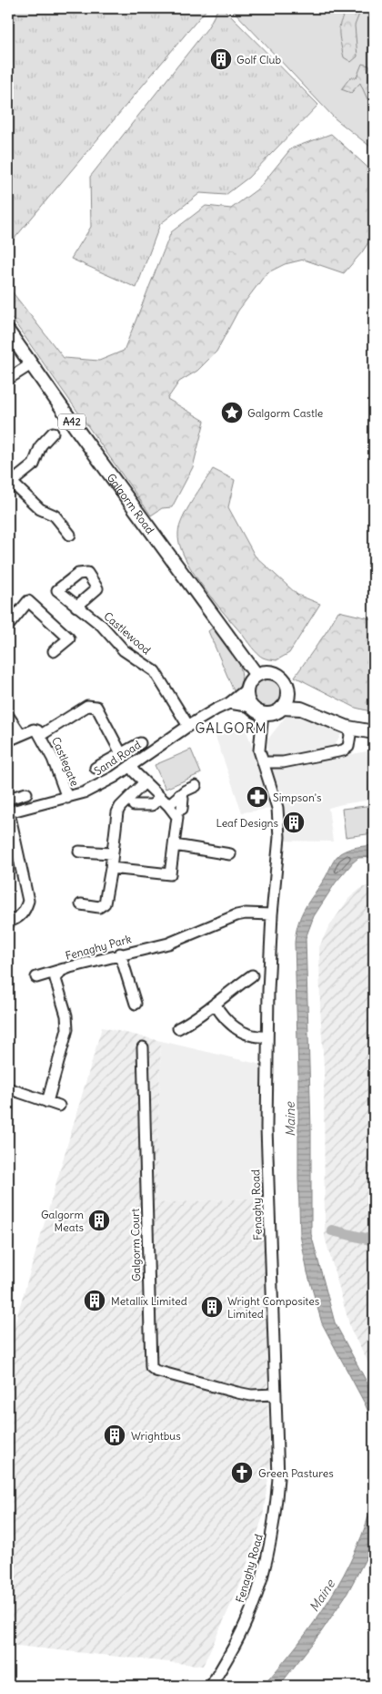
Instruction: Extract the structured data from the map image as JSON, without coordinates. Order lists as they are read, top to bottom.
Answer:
{
  "streets": {
    "main road": ["A42", "Galgorm Road"],
    "street": [
      "Castlewood",
      "Sand Road",
      "Castlegate",
      "Fenaghy Park",
      "Fenaghy Road",
      "Galgorm Court"
    ]
  },
  "crossings": [
    ["Galgorm Road", "Sand Road"],
    ["Galgorm Road", "Fenaghy Road"],
    ["Castlewood", "Sand Road"],
    ["Sand Road", "Castlegate"],
    ["Sand Road", "Fenaghy Road"],
    ["Fenaghy Park", "Fenaghy Road"],
    ["Fenaghy Road", "Galgorm Court"]
  ],
  "districts": ["GALGORM"],
  "water": ["Maine"],
  "places": {
    "building": [
      "Golf Club",
      "Leaf Designs",
      "Galgorm Meats",
      "Metallix Limited",
      "Wright Composites Limited",
      "Wrightbus"
    ],
    "place": ["Galgorm Castle"],
    "pharmacy": ["Simpson's"],
    "church": ["Green Pastures"]
  }
}
